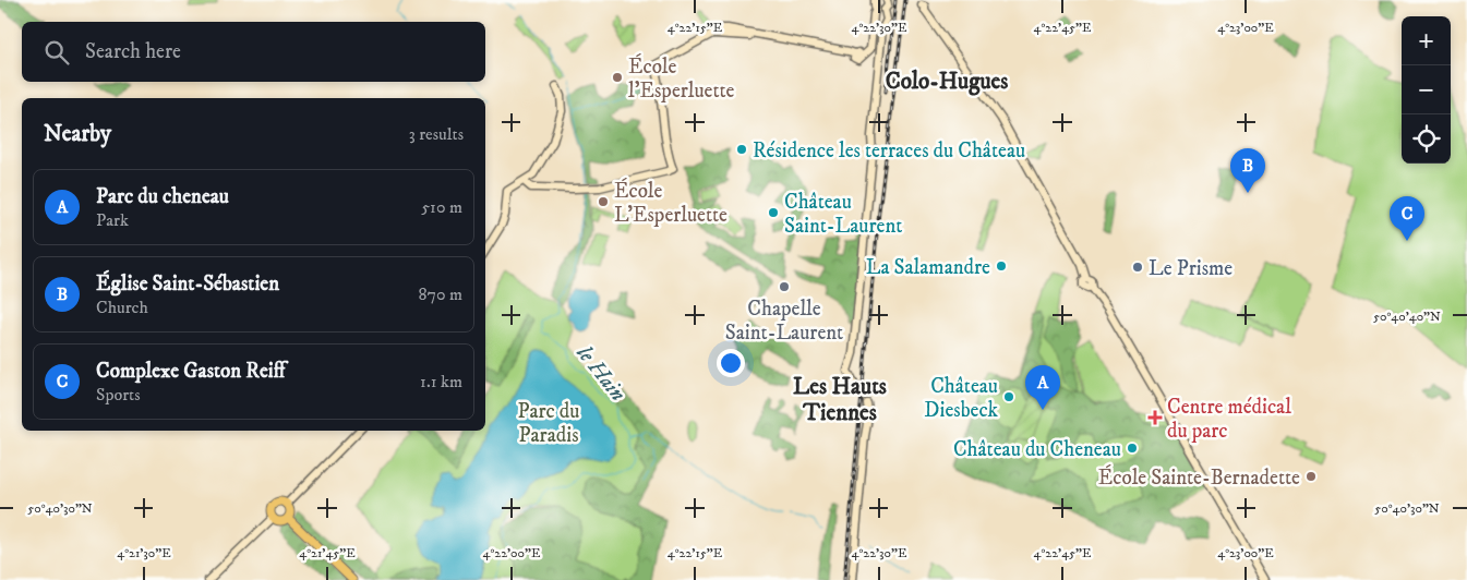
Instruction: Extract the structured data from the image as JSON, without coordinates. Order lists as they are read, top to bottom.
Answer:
{
  "districts": ["Colo-Hugues", "Les Hauts Tiennes"],
  "water": ["le Hain"],
  "parks": ["Parc du Paradis"],
  "places": {
    "other": [
      "École l'Esperluette",
      "Résidence les terraces du Château",
      "École L'Esperluette",
      "Château Saint-Laurent",
      "La Salamandre",
      "Le Prisme",
      "Chapelle Saint-Laurent",
      "Château Diesbeck",
      "Château du Cheneau",
      "École Sainte-Bernadette"
    ],
    "health": ["Centre médical du parc"]
  },
  "page": {
    "map_buttons": ["+", "−"],
    "search": "Search here",
    "heading": ["Nearby", "3 results"],
    "pins": ["B", "C", "A"],
    "list": [
      {
        "mark": "A",
        "name": "Parc du cheneau",
        "note": "Park",
        "value": "510 m"
      },
      {
        "mark": "B",
        "name": "Église Saint-Sébastien",
        "note": "Church",
        "value": "870 m"
      },
      {
        "mark": "C",
        "name": "Complexe Gaston Reiff",
        "note": "Sports",
        "value": "1.1 km"
      }
    ]
  },
  "coordinates": [
    "4°22'15\"E",
    "4°22'30\"E",
    "4°22'45\"E",
    "4°23'00\"E",
    "50°40'40\"N",
    "50°40'30\"N",
    "4°21'30\"E",
    "4°21'45\"E",
    "4°22'00\"E"
  ]
}
